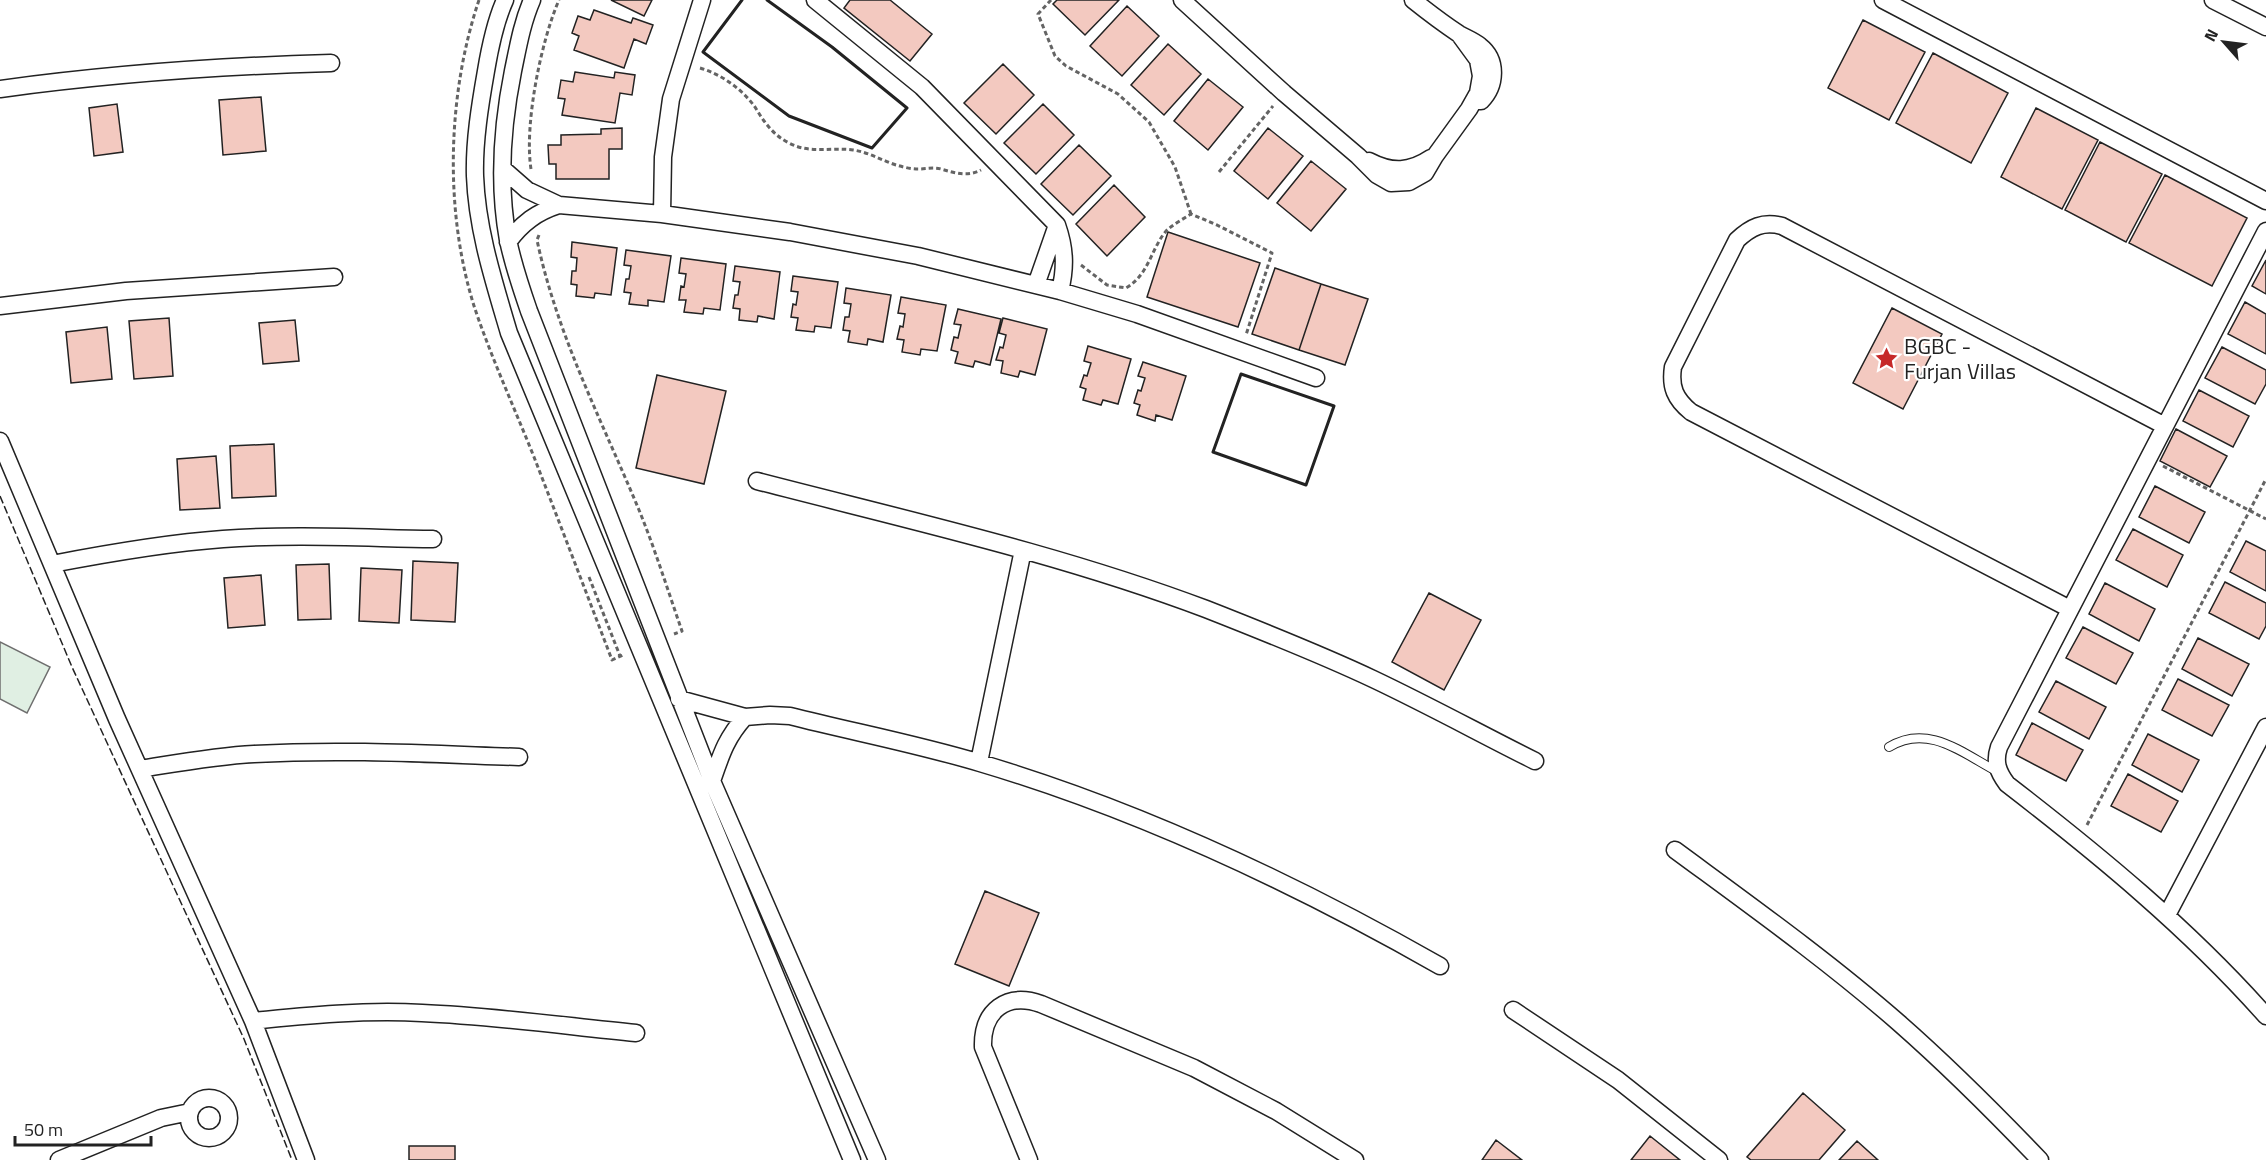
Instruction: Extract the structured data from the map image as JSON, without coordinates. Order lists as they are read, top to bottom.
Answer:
{
  "places": {
    "place": ["BGBC - Furjan Villas"]
  },
  "scale_bar": "50 m",
  "north": "top left"
}
